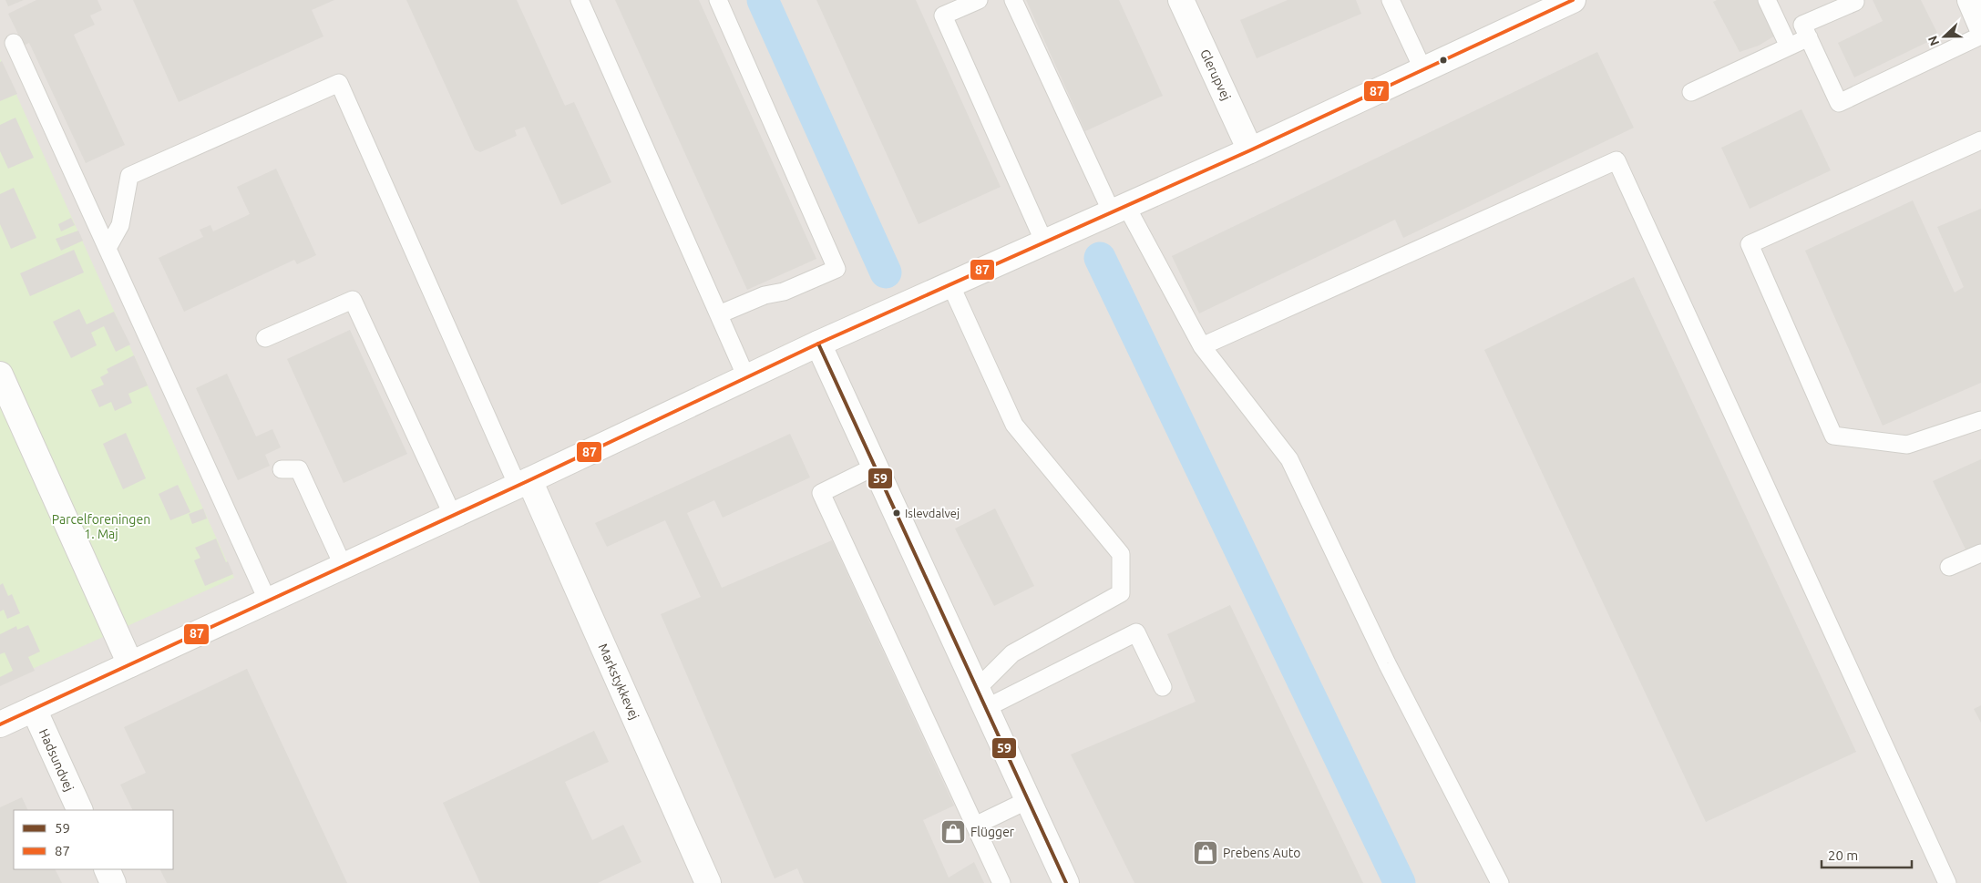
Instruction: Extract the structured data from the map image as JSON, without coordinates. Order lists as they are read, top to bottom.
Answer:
{
  "streets": {
    "street": ["Glerupvej", "Markstykkevej", "Hadsundvej"]
  },
  "parks": ["Parcelforeningen 1. Maj"],
  "places": {
    "other": ["Islevdalvej"],
    "shop": ["Flügger", "Prebens Auto"]
  },
  "lines": ["transit line 87", "transit line 59"],
  "legend": ["59", "87"],
  "scale_bar": "20 m",
  "north": "left"
}
